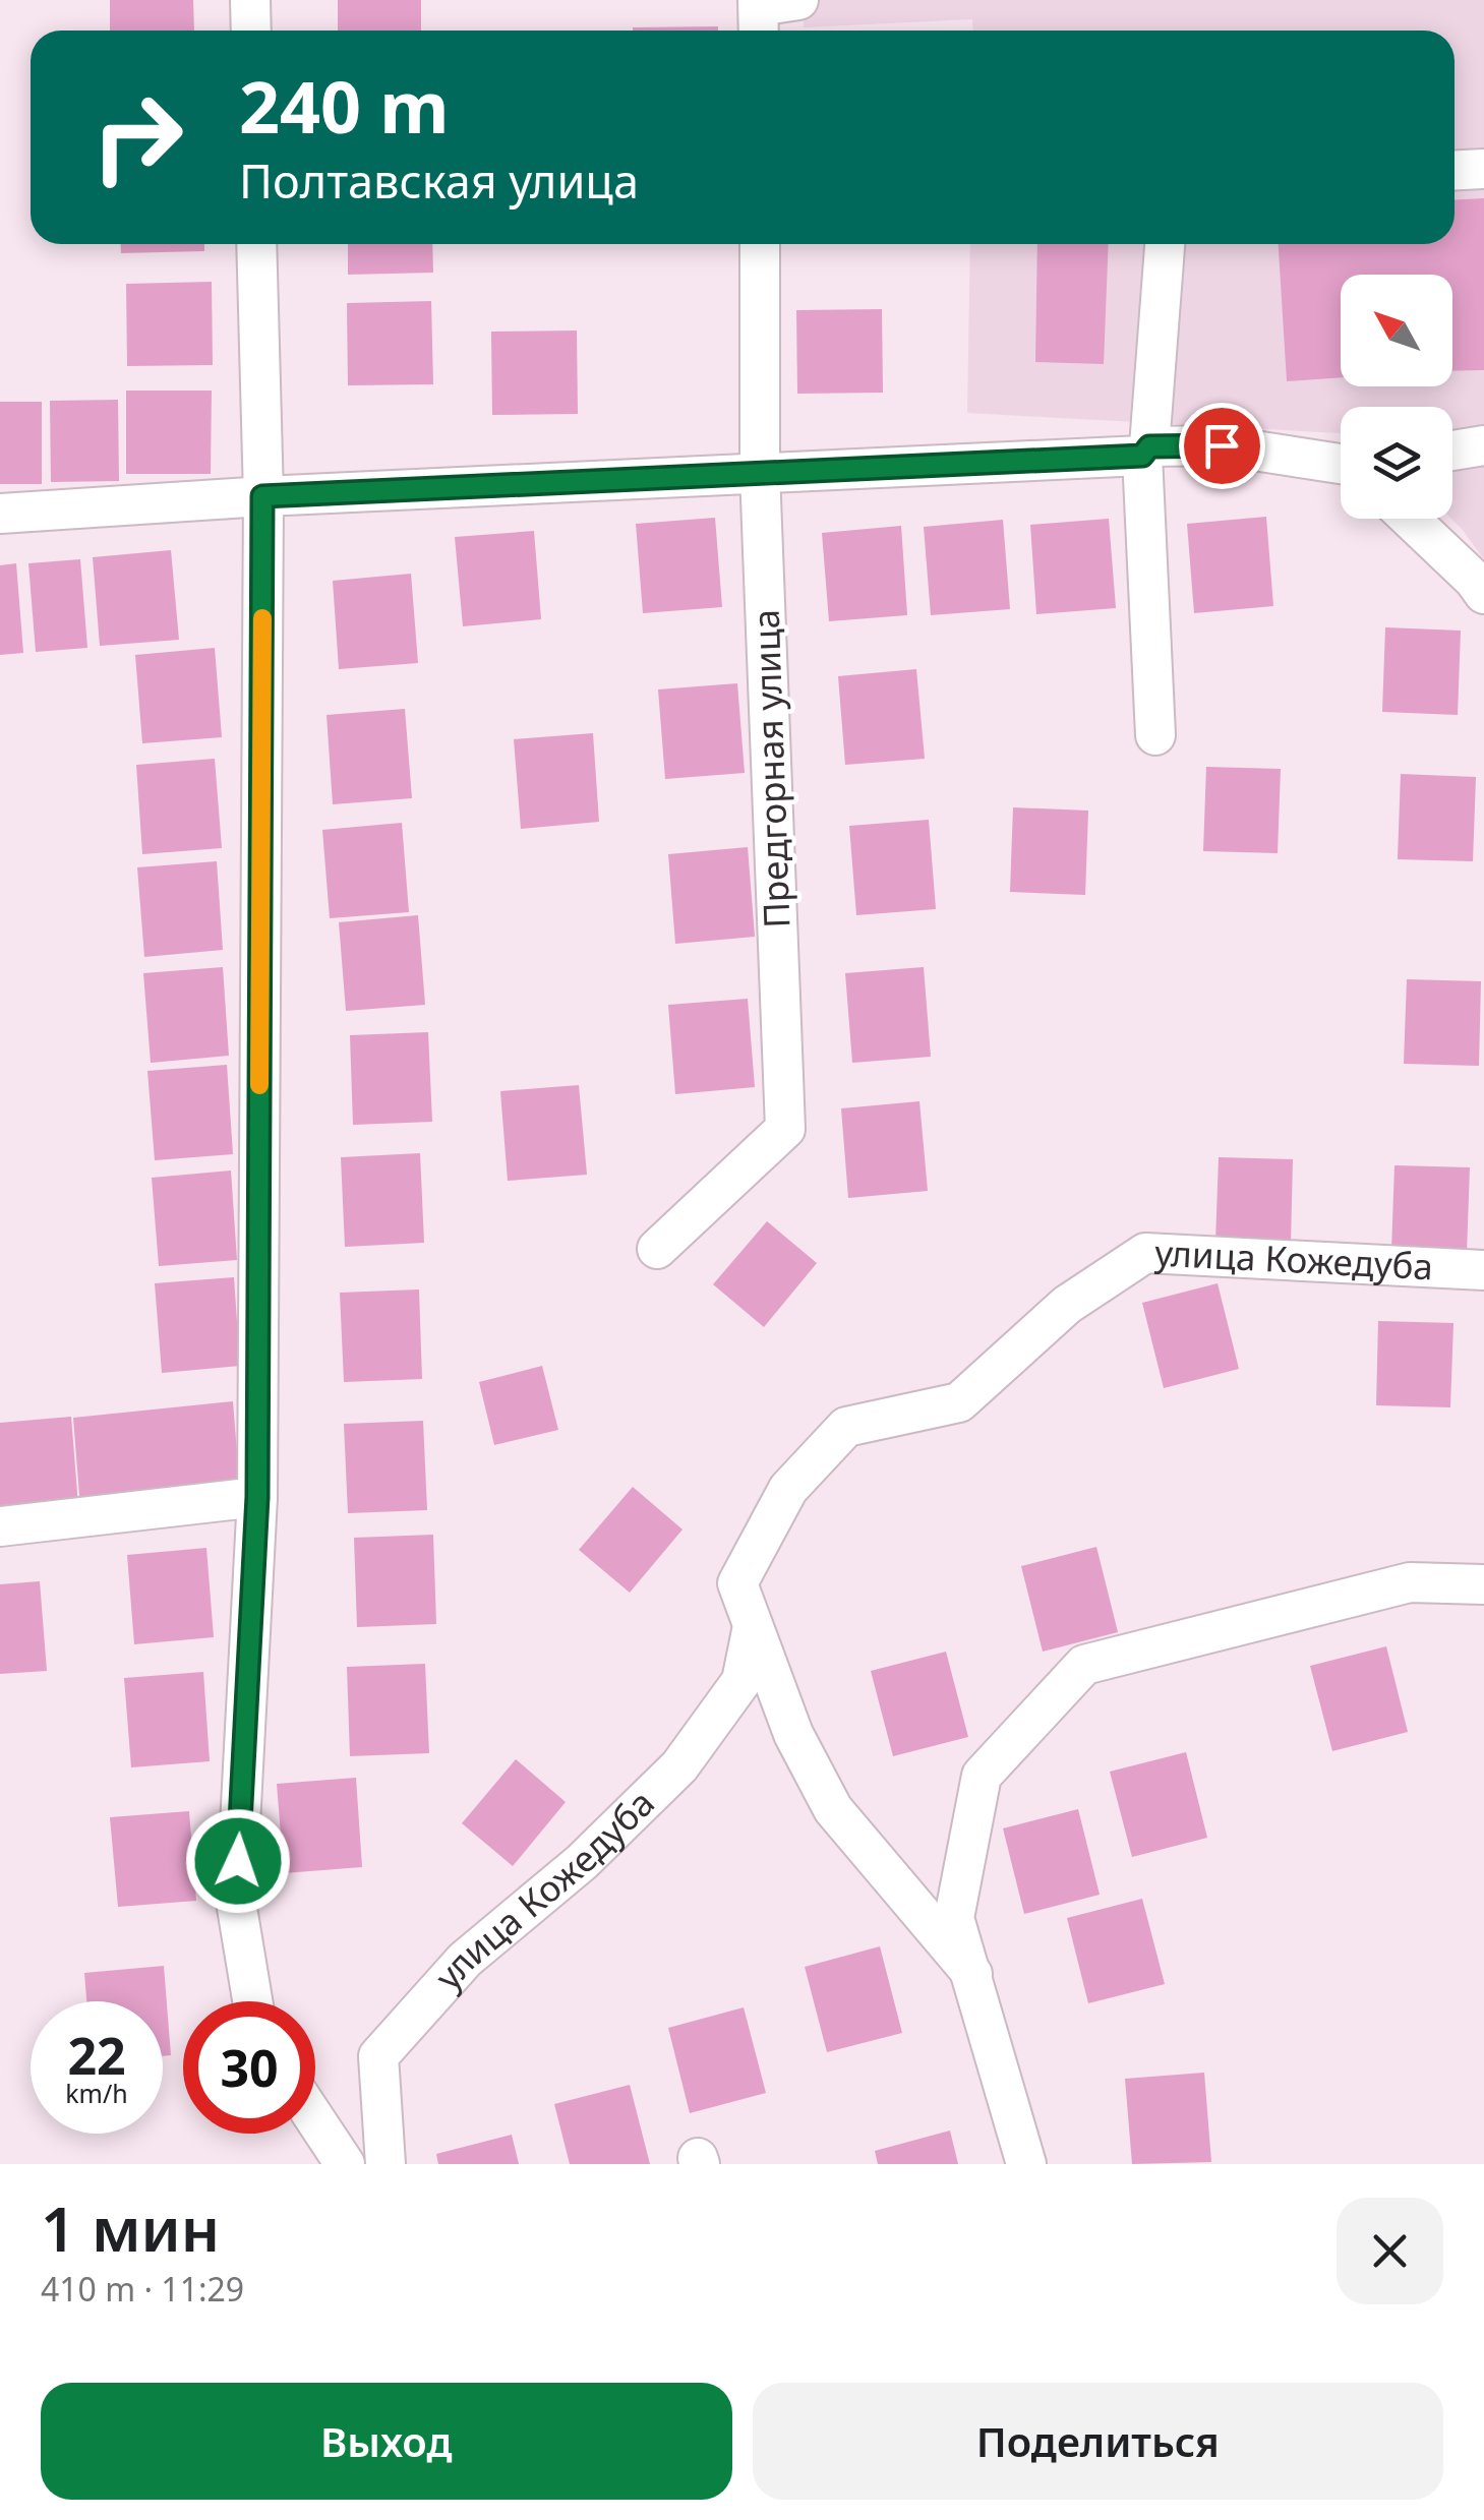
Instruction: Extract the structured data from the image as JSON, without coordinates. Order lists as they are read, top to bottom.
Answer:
{
  "streets": {
    "street": ["Предгорная улица", "улица Кожедуба"]
  },
  "north": "top left",
  "page": {
    "turn": ["240 m", "Полтавская улица"],
    "speed": "22 km/h",
    "limit": "30",
    "heading": ["1 мин", "410 m · 11:29"],
    "buttons": ["Выход", "Поделиться"]
  }
}
